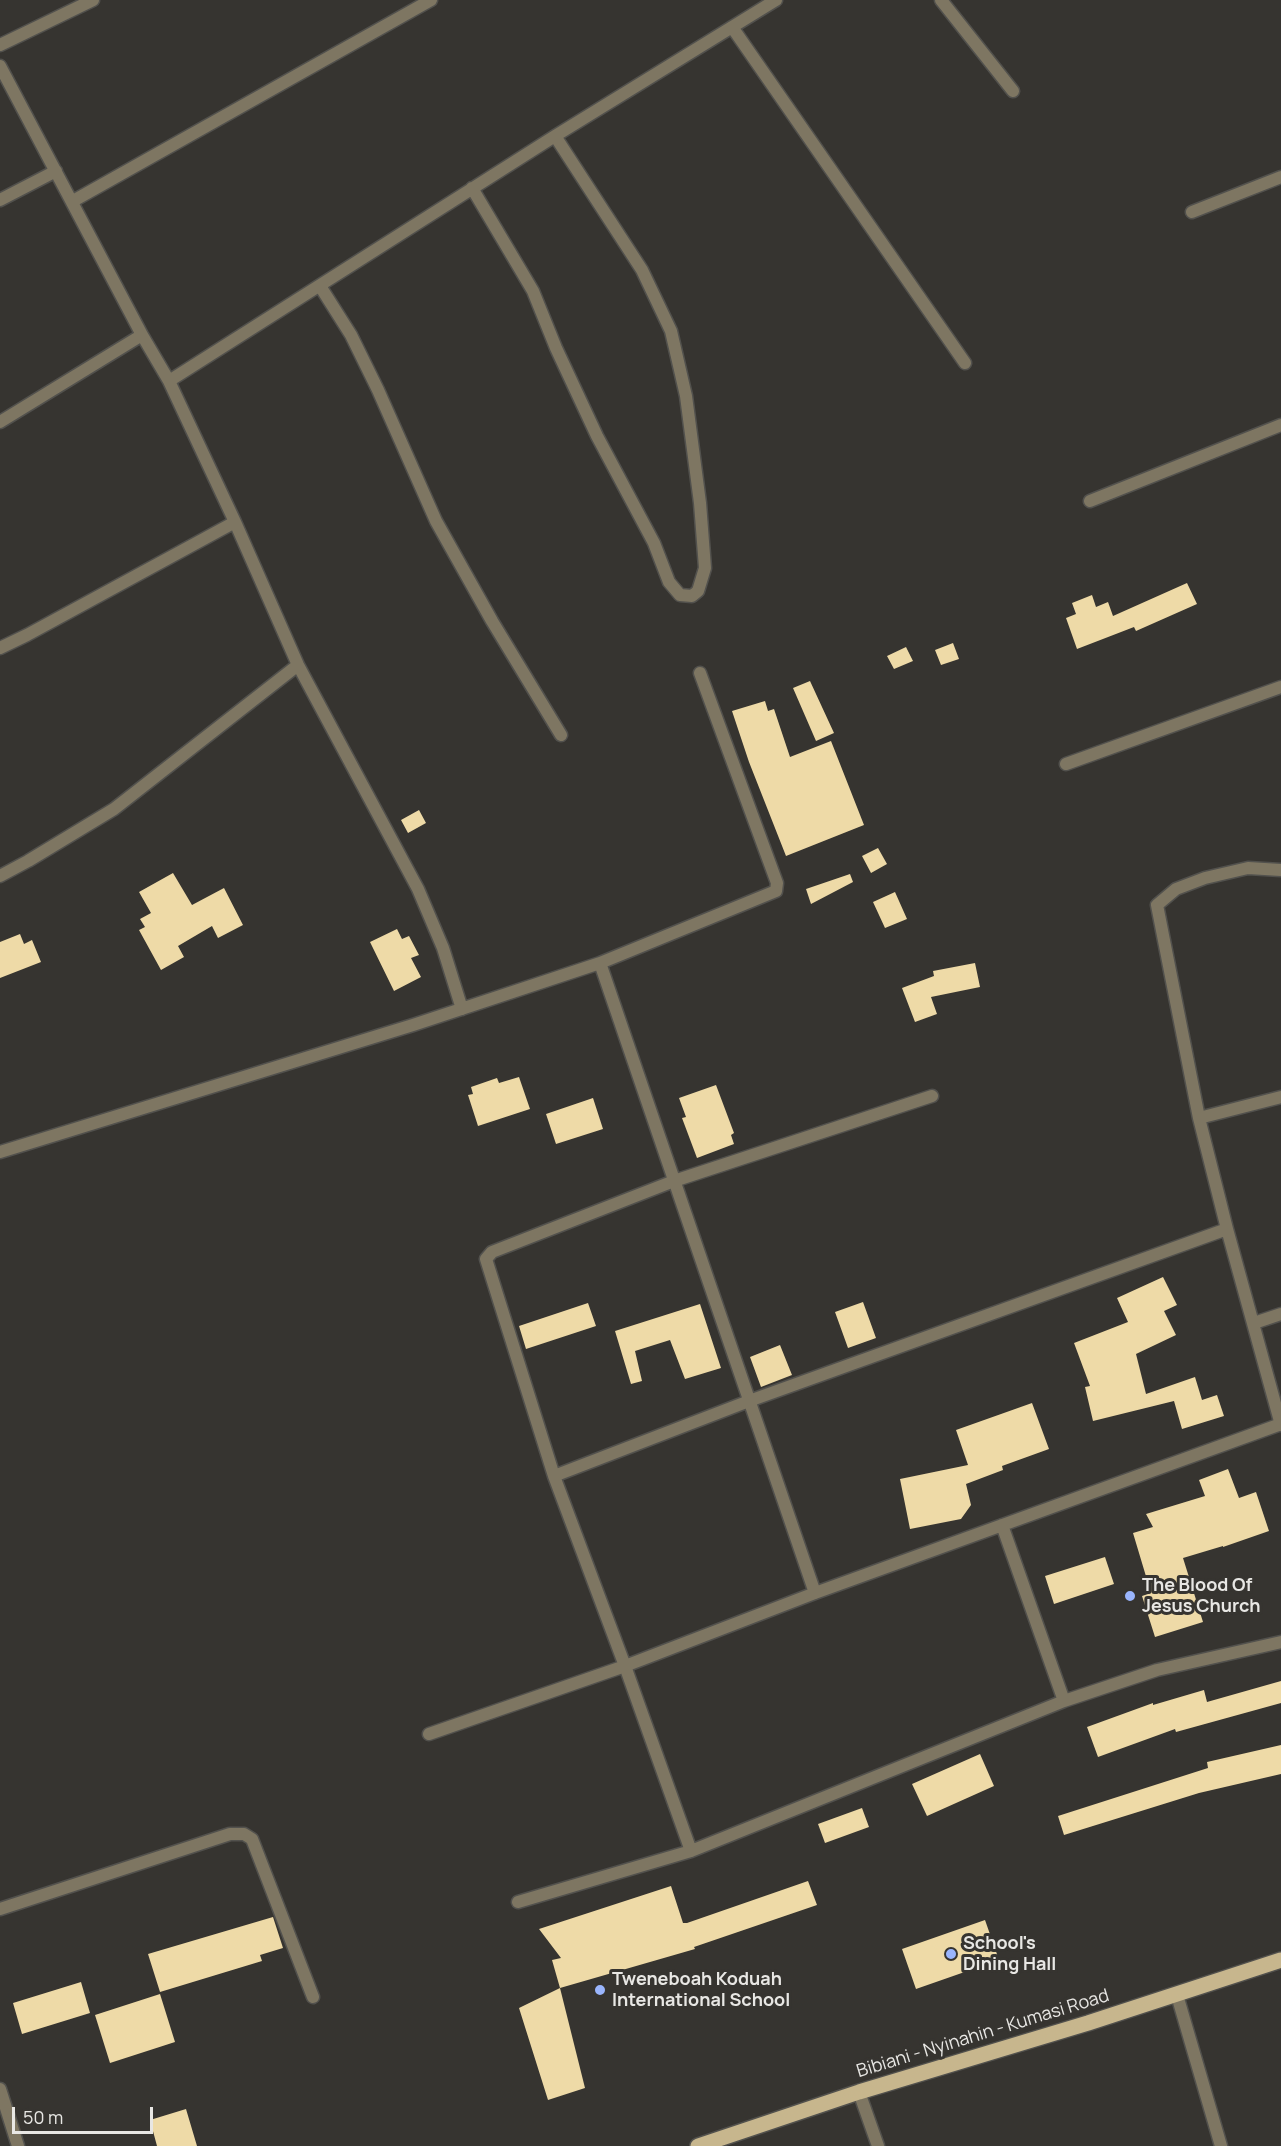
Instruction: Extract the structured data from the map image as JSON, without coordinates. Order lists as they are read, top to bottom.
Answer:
{
  "streets": {
    "main road": ["Bibiani - Nyinahin - Kumasi Road"]
  },
  "places": ["The Blood Of Jesus Church", "School's Dining Hall", "Tweneboah Koduah International School"],
  "scale_bar": "50 m"
}
